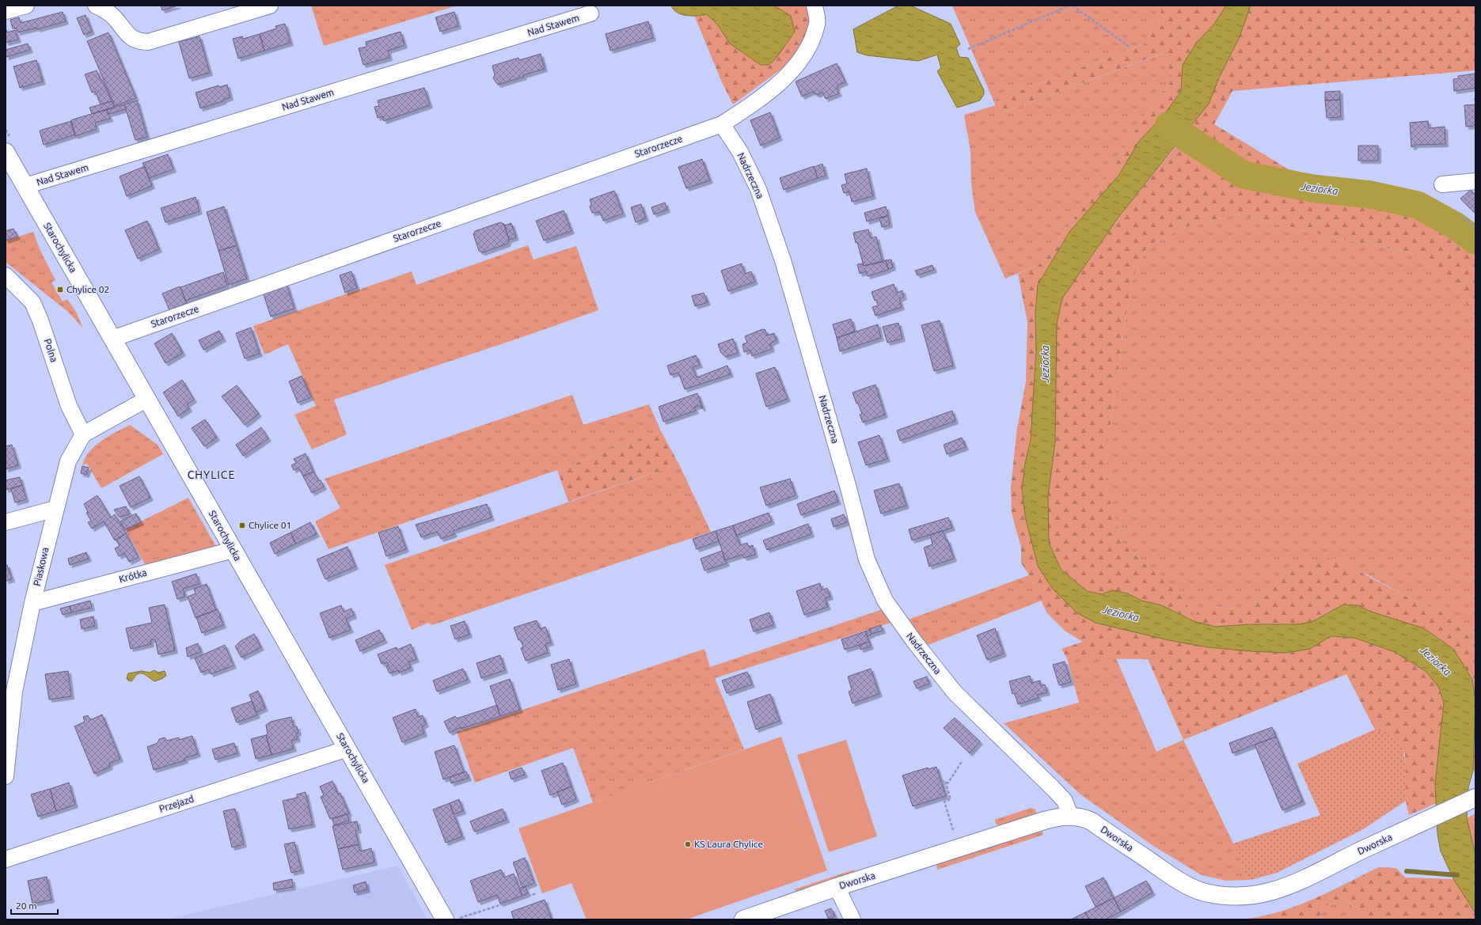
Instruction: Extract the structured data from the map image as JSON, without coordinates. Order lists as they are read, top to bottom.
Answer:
{
  "streets": {
    "street": [
      "Nad Stawem",
      "Starorzecze",
      "Nadrzeczna",
      "Starochylicka",
      "Polna",
      "Piaskowa",
      "Krótka",
      "Przejazd",
      "Dworska"
    ]
  },
  "crossings": [
    ["Nad Stawem", "Starochylicka"],
    ["Starorzecze", "Nadrzeczna"],
    ["Starorzecze", "Starochylicka"],
    ["Nadrzeczna", "Dworska"],
    ["Starochylicka", "Krótka"],
    ["Starochylicka", "Przejazd"],
    ["Polna", "Piaskowa"],
    ["Piaskowa", "Krótka"]
  ],
  "districts": ["CHYLICE"],
  "water": ["Jeziorka"],
  "places": {
    "transit": ["Chylice 02", "Chylice 01"],
    "other": ["KS Laura Chylice"]
  },
  "scale_bar": "20 m"
}
